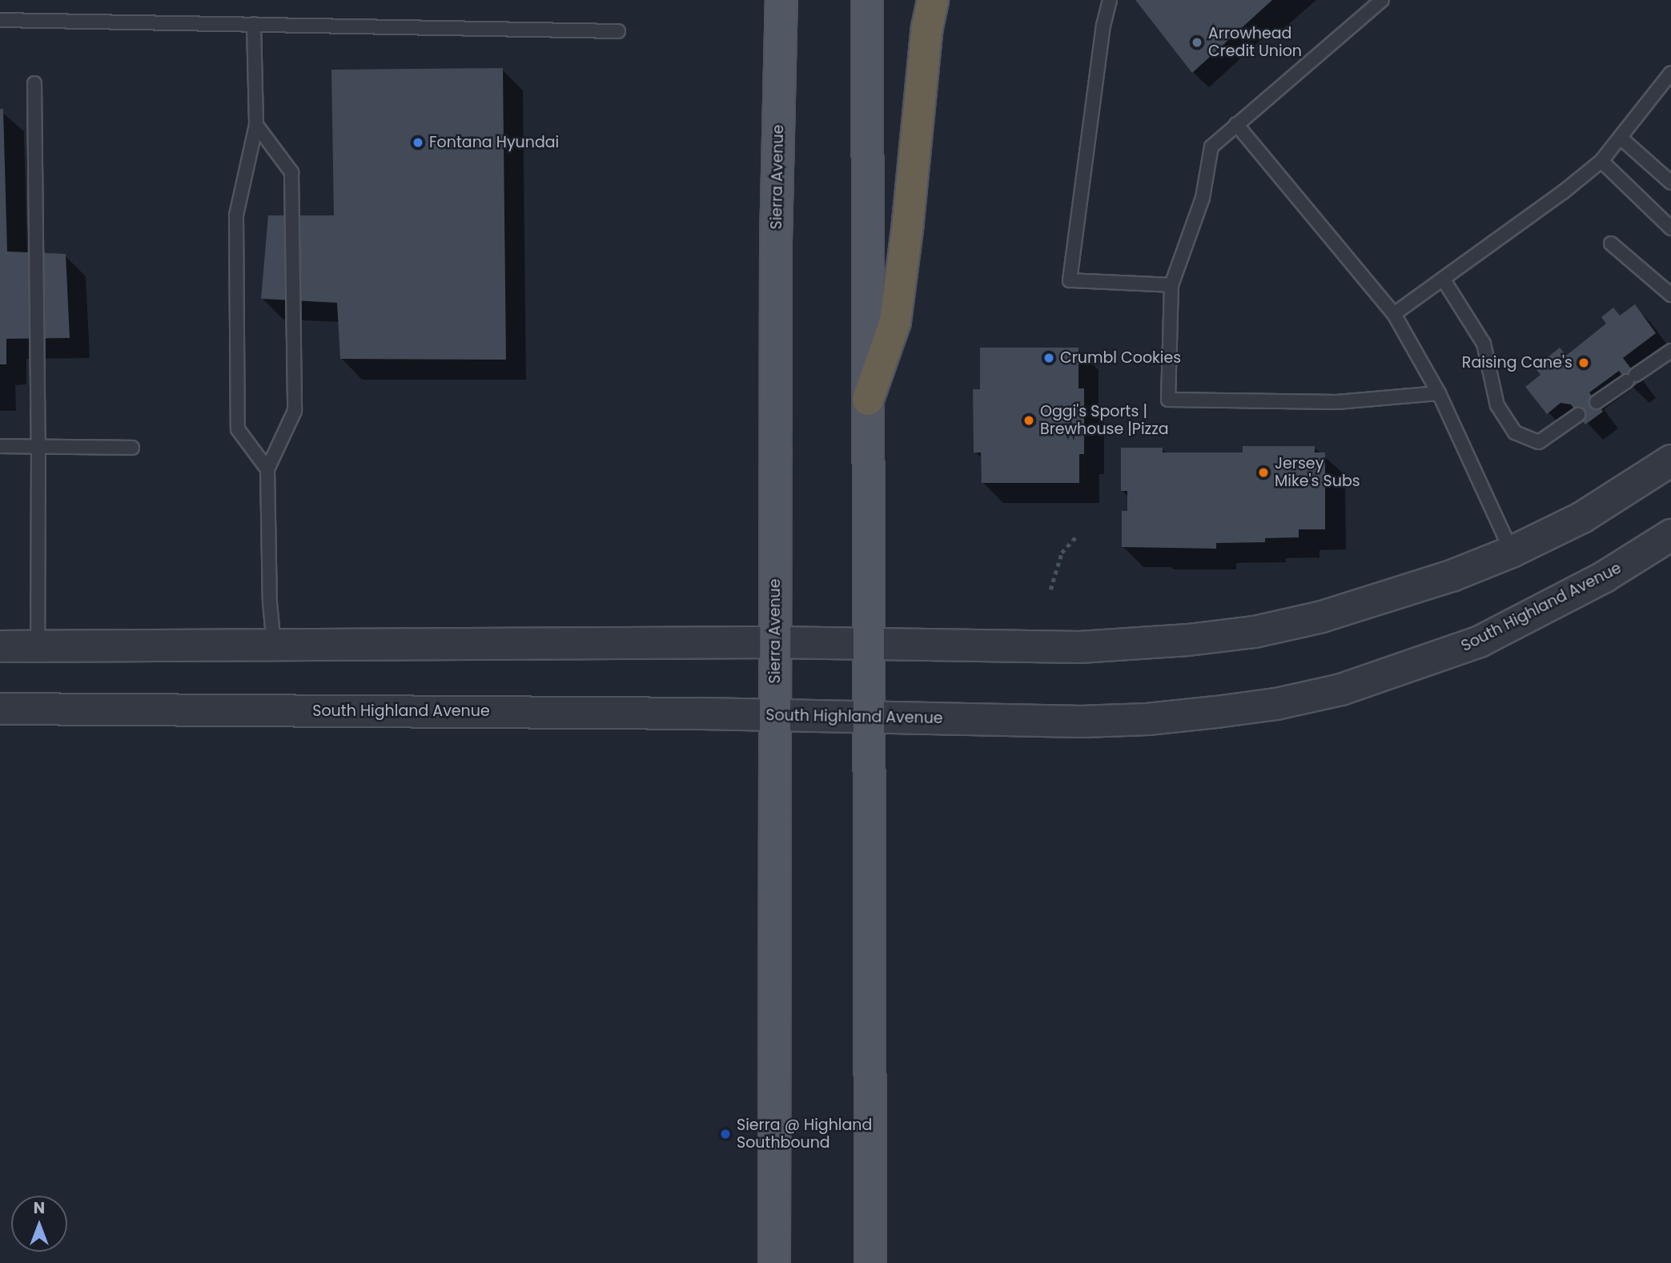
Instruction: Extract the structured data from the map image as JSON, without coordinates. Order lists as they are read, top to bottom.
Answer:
{
  "streets": {
    "main road": ["Sierra Avenue"],
    "street": ["South Highland Avenue"]
  },
  "crossings": [
    ["Sierra Avenue", "South Highland Avenue"]
  ],
  "places": [
    "Arrowhead Credit Union",
    "Fontana Hyundai",
    "Crumbl Cookies",
    "Raising Cane's",
    "Oggi's Sports | Brewhouse |Pizza",
    "Jersey Mike's Subs",
    "Sierra @ Highland Southbound"
  ],
  "north": "top"
}
